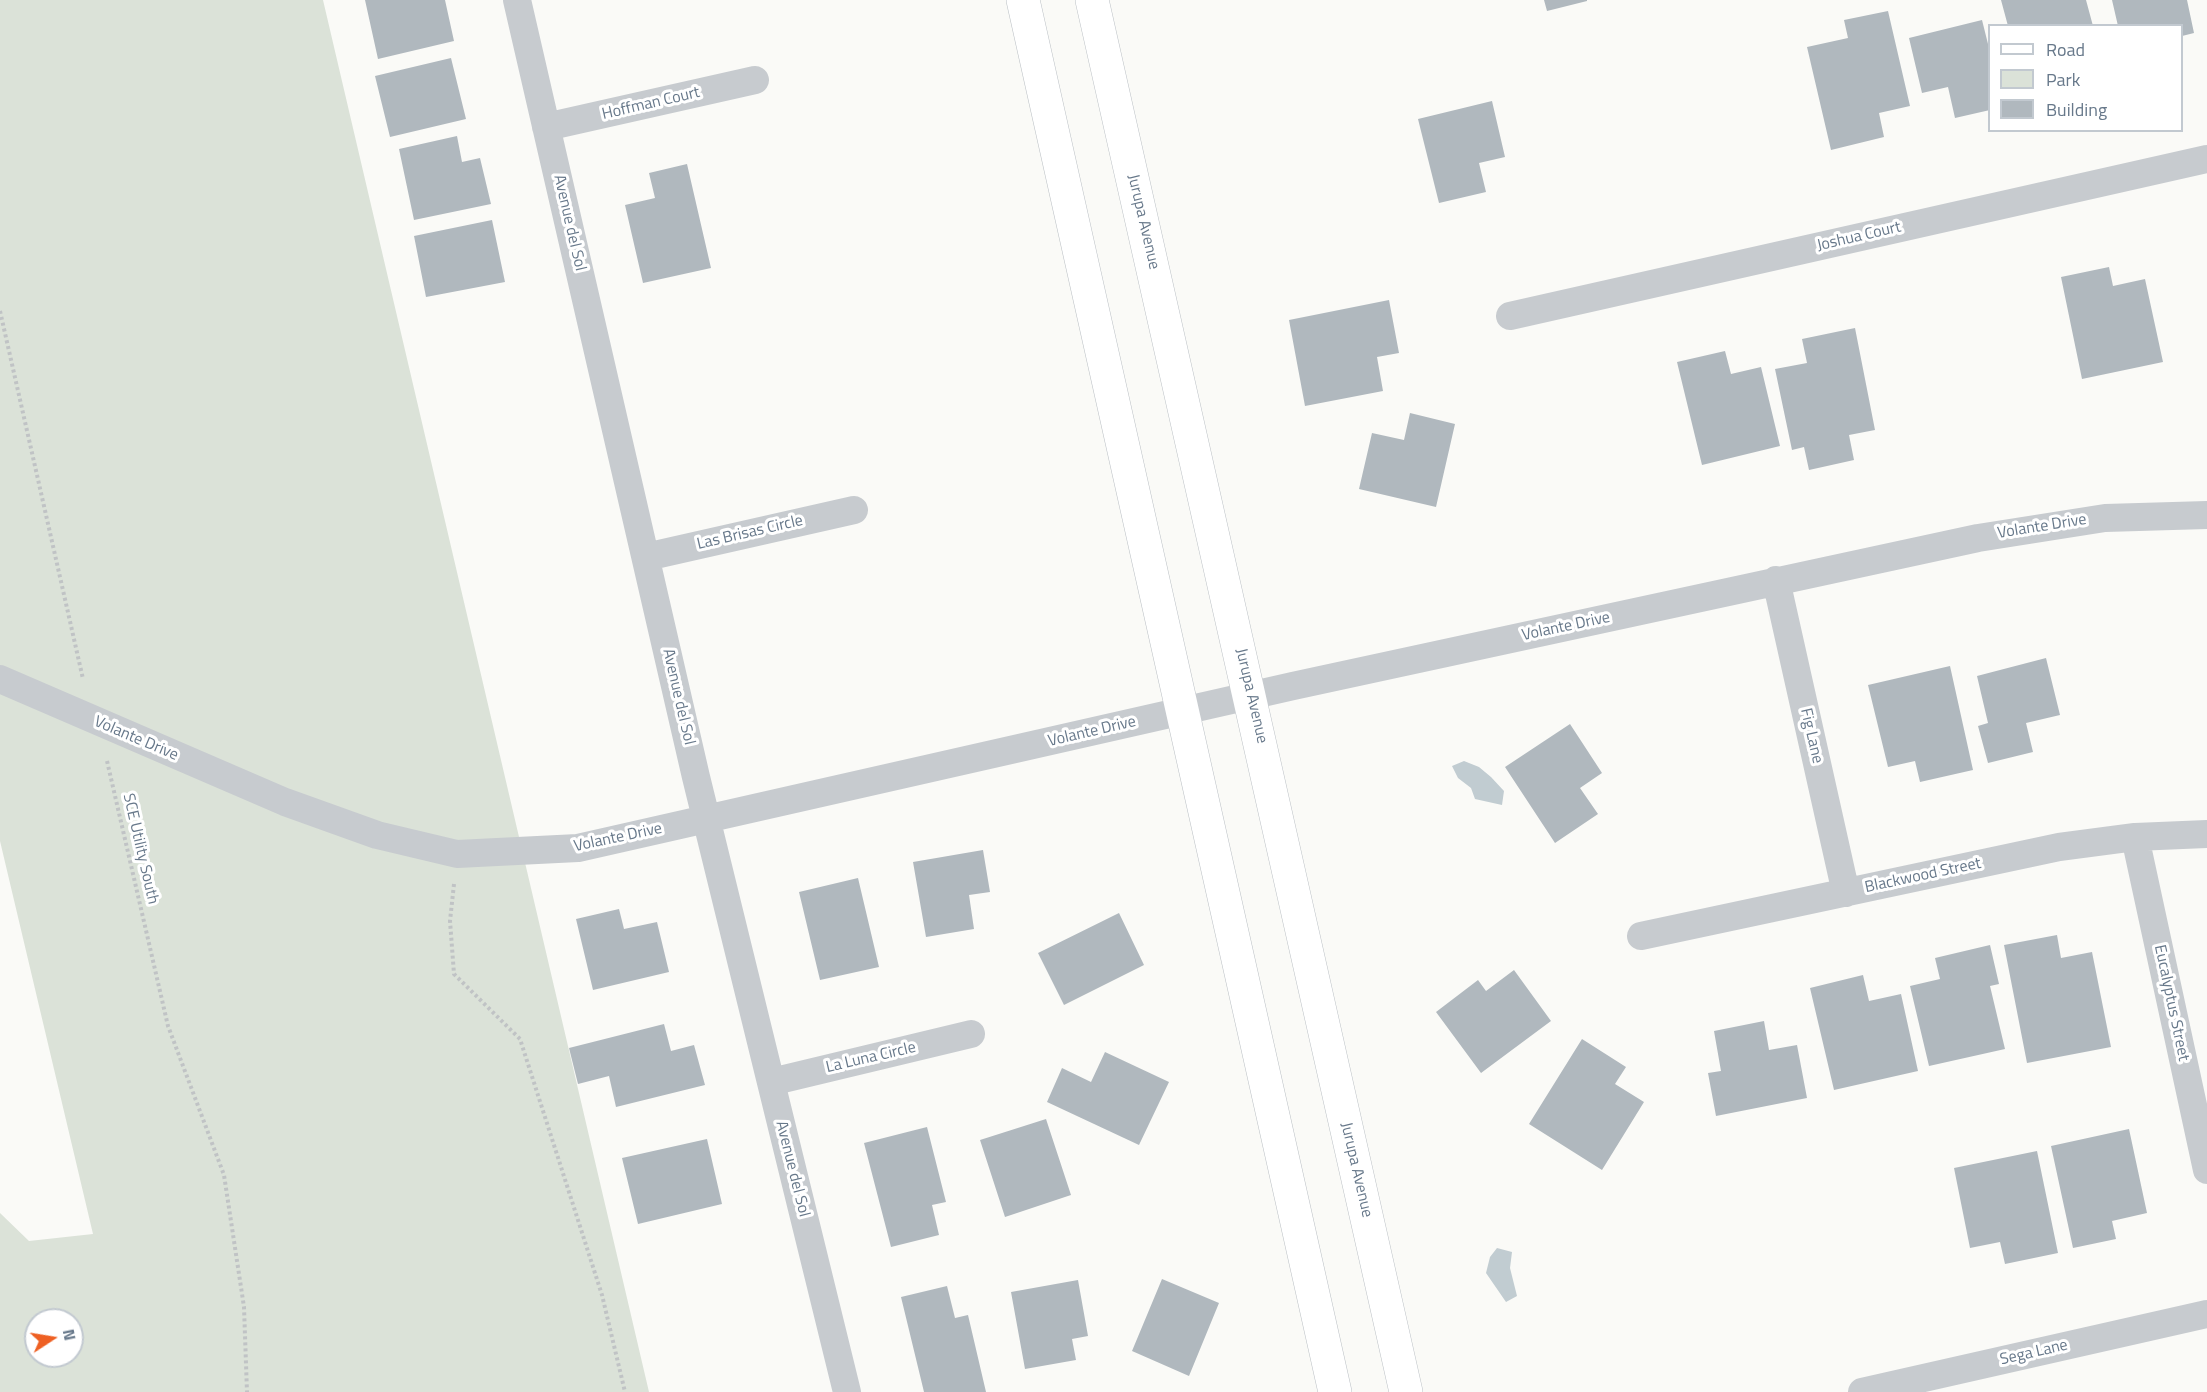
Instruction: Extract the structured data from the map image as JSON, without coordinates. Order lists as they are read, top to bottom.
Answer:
{
  "streets": {
    "main road": ["Jurupa Avenue"],
    "street": [
      "Hoffman Court",
      "Avenue del Sol",
      "Joshua Court",
      "Volante Drive",
      "Las Brisas Circle",
      "Fig Lane",
      "Blackwood Street",
      "Eucalyptus Street",
      "La Luna Circle",
      "Sega Lane"
    ],
    "path": ["SCE Utility South"]
  },
  "crossings": [
    ["Hoffman Court", "Avenue del Sol"],
    ["Jurupa Avenue", "Volante Drive"],
    ["Avenue del Sol", "Volante Drive"],
    ["Avenue del Sol", "Las Brisas Circle"],
    ["Avenue del Sol", "La Luna Circle"],
    ["Volante Drive", "Fig Lane"],
    ["Volante Drive", "SCE Utility South"],
    ["Fig Lane", "Blackwood Street"],
    ["Blackwood Street", "Eucalyptus Street"]
  ],
  "legend": ["Road", "Park", "Building"],
  "north": "right"
}
